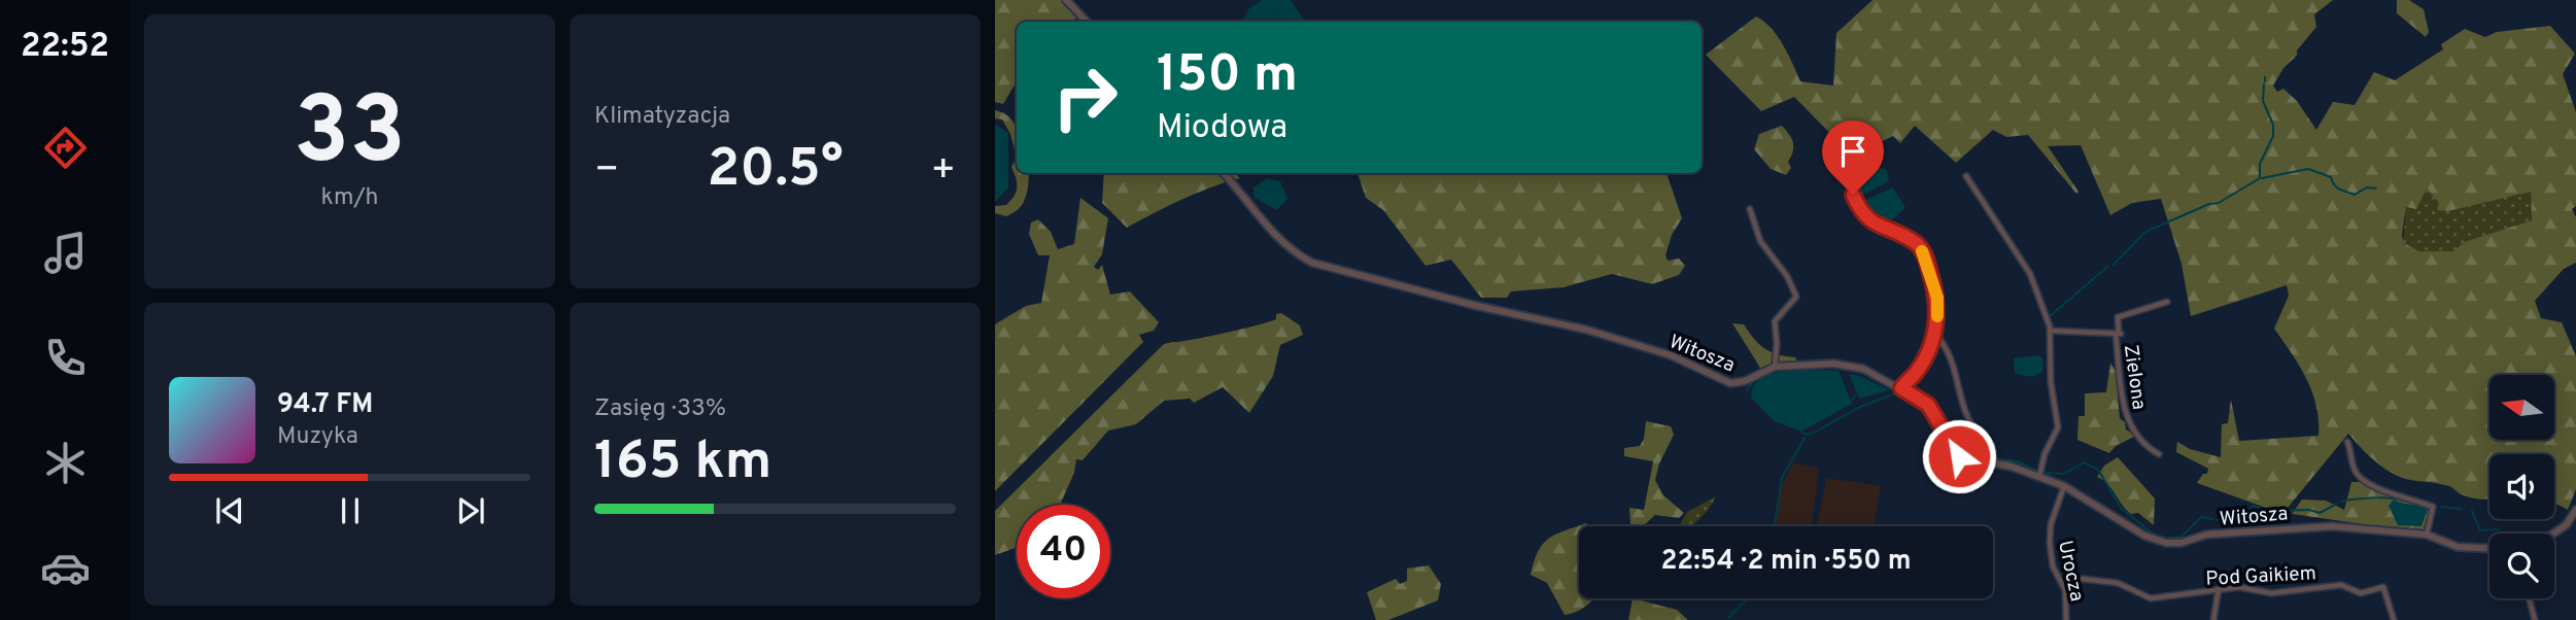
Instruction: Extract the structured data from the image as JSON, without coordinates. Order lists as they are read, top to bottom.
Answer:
{
  "streets": {
    "street": [
      "Witosza",
      "Zielona",
      "Urocza",
      "Pod Gaikiem"
    ]
  },
  "crossings": [
    ["Witosza", "Urocza"],
    ["Urocza", "Pod Gaikiem"]
  ],
  "north": "left",
  "page": {
    "tabs": "22:52",
    "tile": [
      ["33", "km/h"],
      "Klimatyzacja",
      ["Zasięg · 33%", "165 km"]
    ],
    "turn": ["150 m", "Miodowa"],
    "heat": ["−", "20.5°", "+"],
    "song": ["94.7 FM", "Muzyka"],
    "limit": "40",
    "trip": "22:54 · 2 min · 550 m"
  }
}
